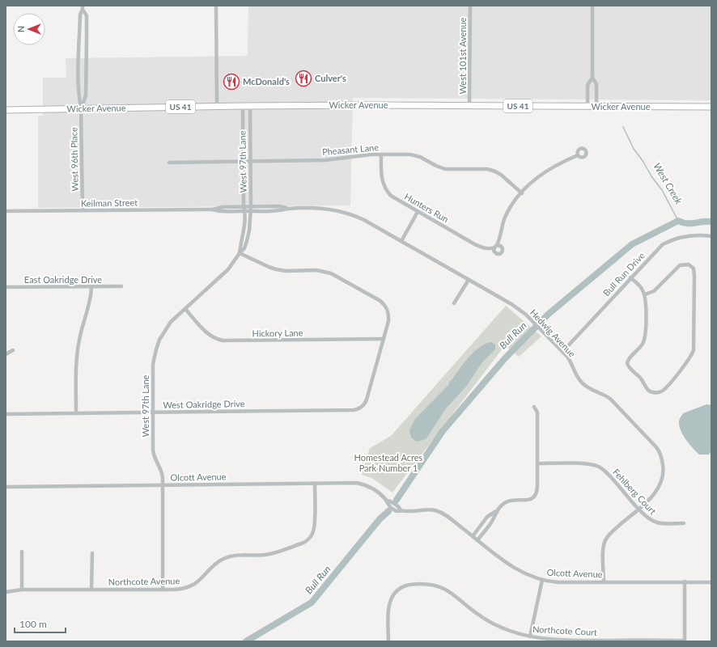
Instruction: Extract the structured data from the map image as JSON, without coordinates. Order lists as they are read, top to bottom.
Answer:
{
  "streets": {
    "highway": ["Wicker Avenue", "US 41"],
    "street": [
      "West 101st Avenue",
      "Pheasant Lane",
      "West 96th Place",
      "West 97th Lane",
      "Keilman Street",
      "Hunters Run",
      "Bull Run Drive",
      "East Oakridge Drive",
      "Hickory Lane",
      "Hedwig Avenue",
      "West Oakridge Drive",
      "Olcott Avenue",
      "Fehlberg Court",
      "Northcote Avenue",
      "Northcote Court"
    ]
  },
  "crossings": [
    ["West 101st Avenue", "Wicker Avenue"],
    ["Wicker Avenue", "West 96th Place"],
    ["Wicker Avenue", "West 97th Lane"],
    ["Pheasant Lane", "West 97th Lane"],
    ["Pheasant Lane", "Hunters Run"],
    ["West 96th Place", "Keilman Street"],
    ["West 97th Lane", "Keilman Street"],
    ["West 97th Lane", "Hickory Lane"],
    ["West 97th Lane", "Hedwig Avenue"],
    ["West 97th Lane", "West Oakridge Drive"],
    ["West 97th Lane", "Olcott Avenue"],
    ["West 97th Lane", "Northcote Avenue"],
    ["Keilman Street", "Hedwig Avenue"],
    ["Bull Run Drive", "Hedwig Avenue"],
    ["Hickory Lane", "West Oakridge Drive"],
    ["Hedwig Avenue", "Olcott Avenue"],
    ["Hedwig Avenue", "Fehlberg Court"],
    ["Olcott Avenue", "Northcote Avenue"]
  ],
  "water": ["West Creek", "Bull Run"],
  "parks": ["Homestead Acres Park Number 1"],
  "places": {
    "restaurant": ["Culver's", "McDonald's"]
  },
  "scale_bar": "100 m",
  "north": "left"
}
